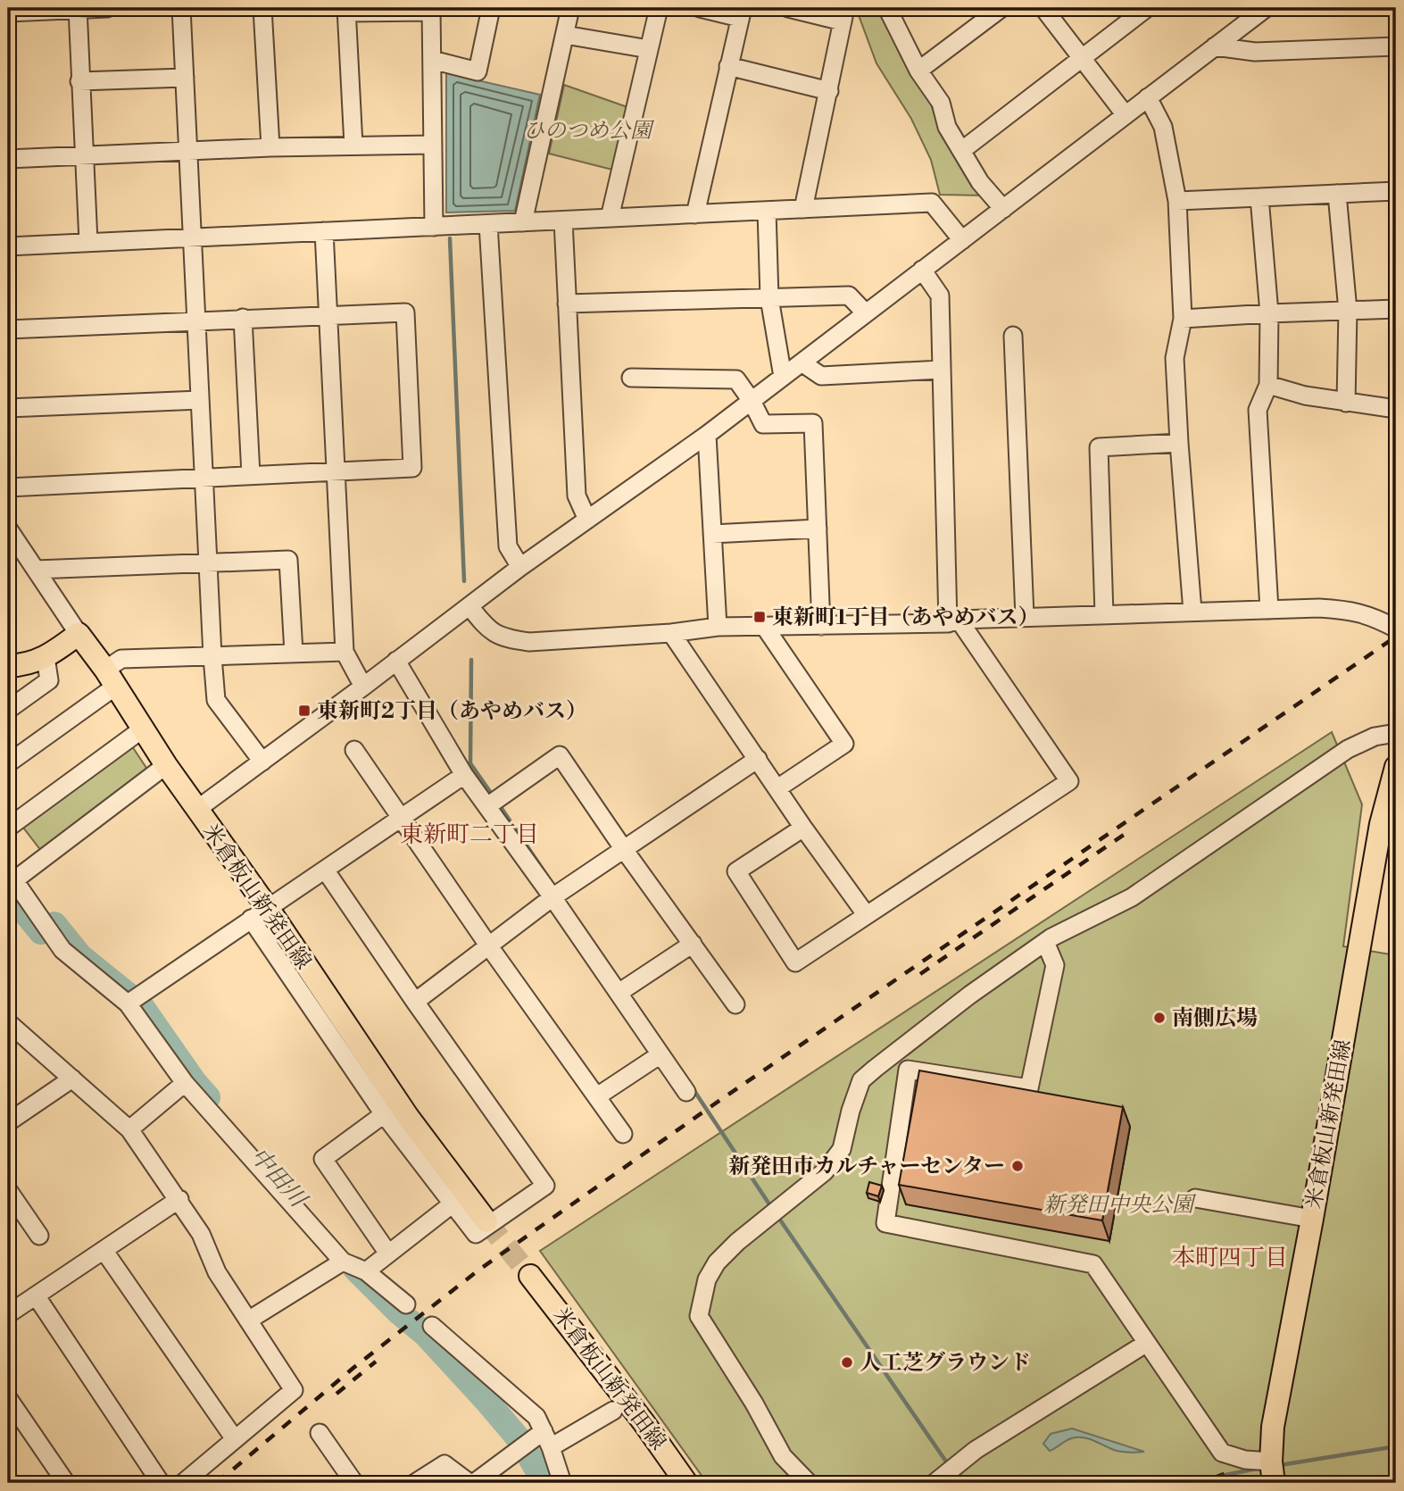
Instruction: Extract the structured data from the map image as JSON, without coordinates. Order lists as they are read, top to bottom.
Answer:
{
  "streets": {
    "main road": ["米倉板山新発田線"]
  },
  "districts": ["東新町二丁目", "本町四丁目"],
  "water": ["中田川"],
  "parks": ["ひのつめ公園", "新発田中央公園"],
  "places": {
    "transit": ["東新町1丁目（あやめバス）", "東新町2丁目（あやめバス）"],
    "other": ["南側広場", "新発田市カルチャーセンター", "人工芝グラウンド"]
  }
}
